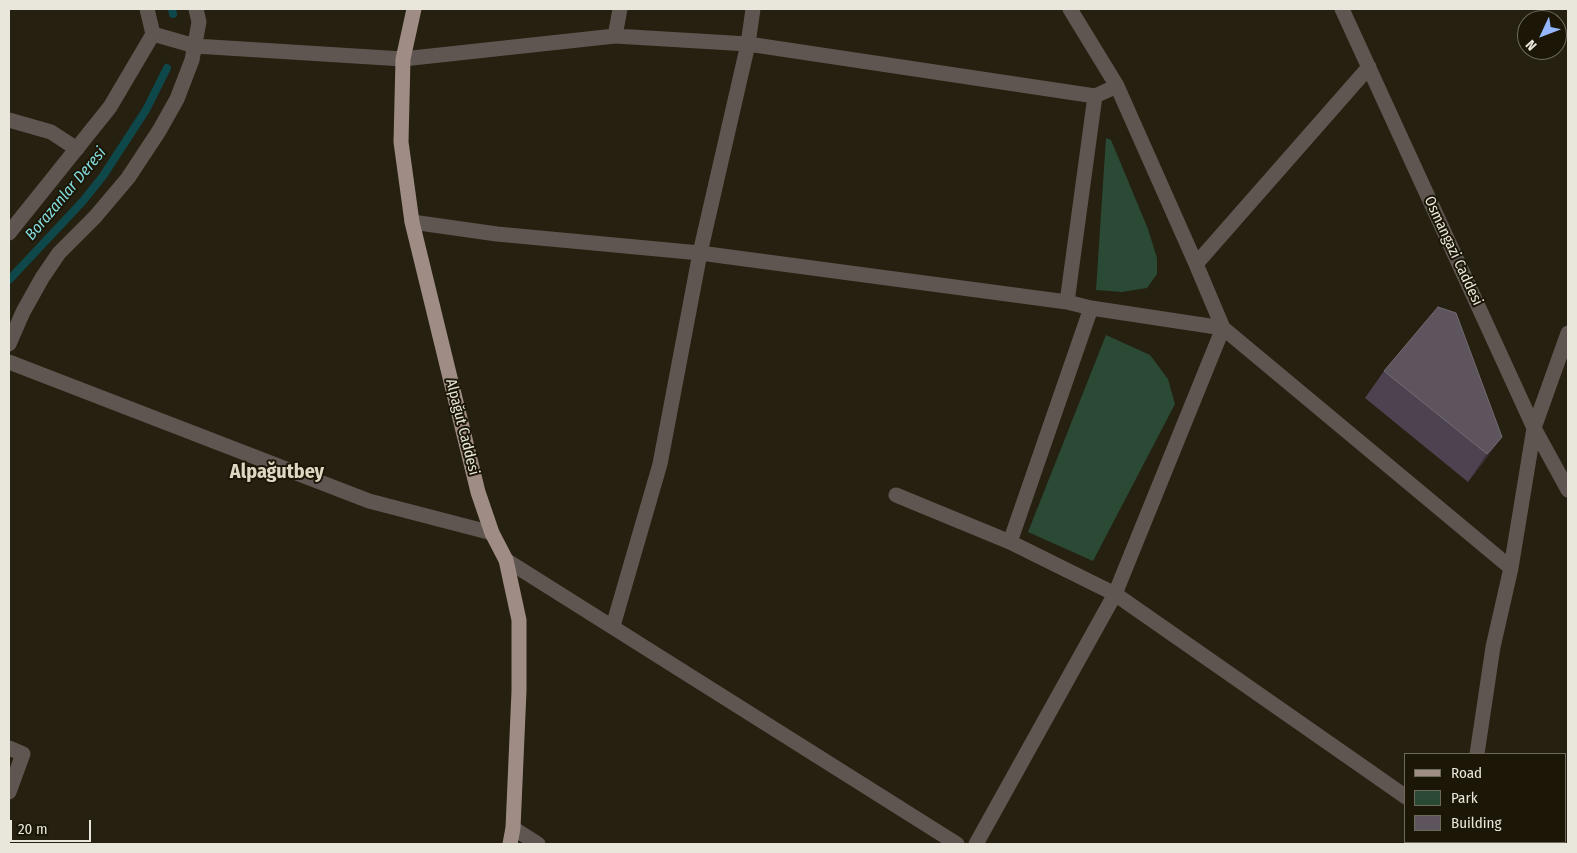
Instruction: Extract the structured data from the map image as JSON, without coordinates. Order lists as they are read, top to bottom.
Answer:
{
  "streets": {
    "main road": ["Alpağut Caddesi"],
    "street": ["Osmangazi Caddesi"]
  },
  "districts": ["Alpağutbey"],
  "water": ["Borazanlar Deresi"],
  "legend": ["Road", "Park", "Building"],
  "scale_bar": "20 m",
  "north": "bottom left"
}
